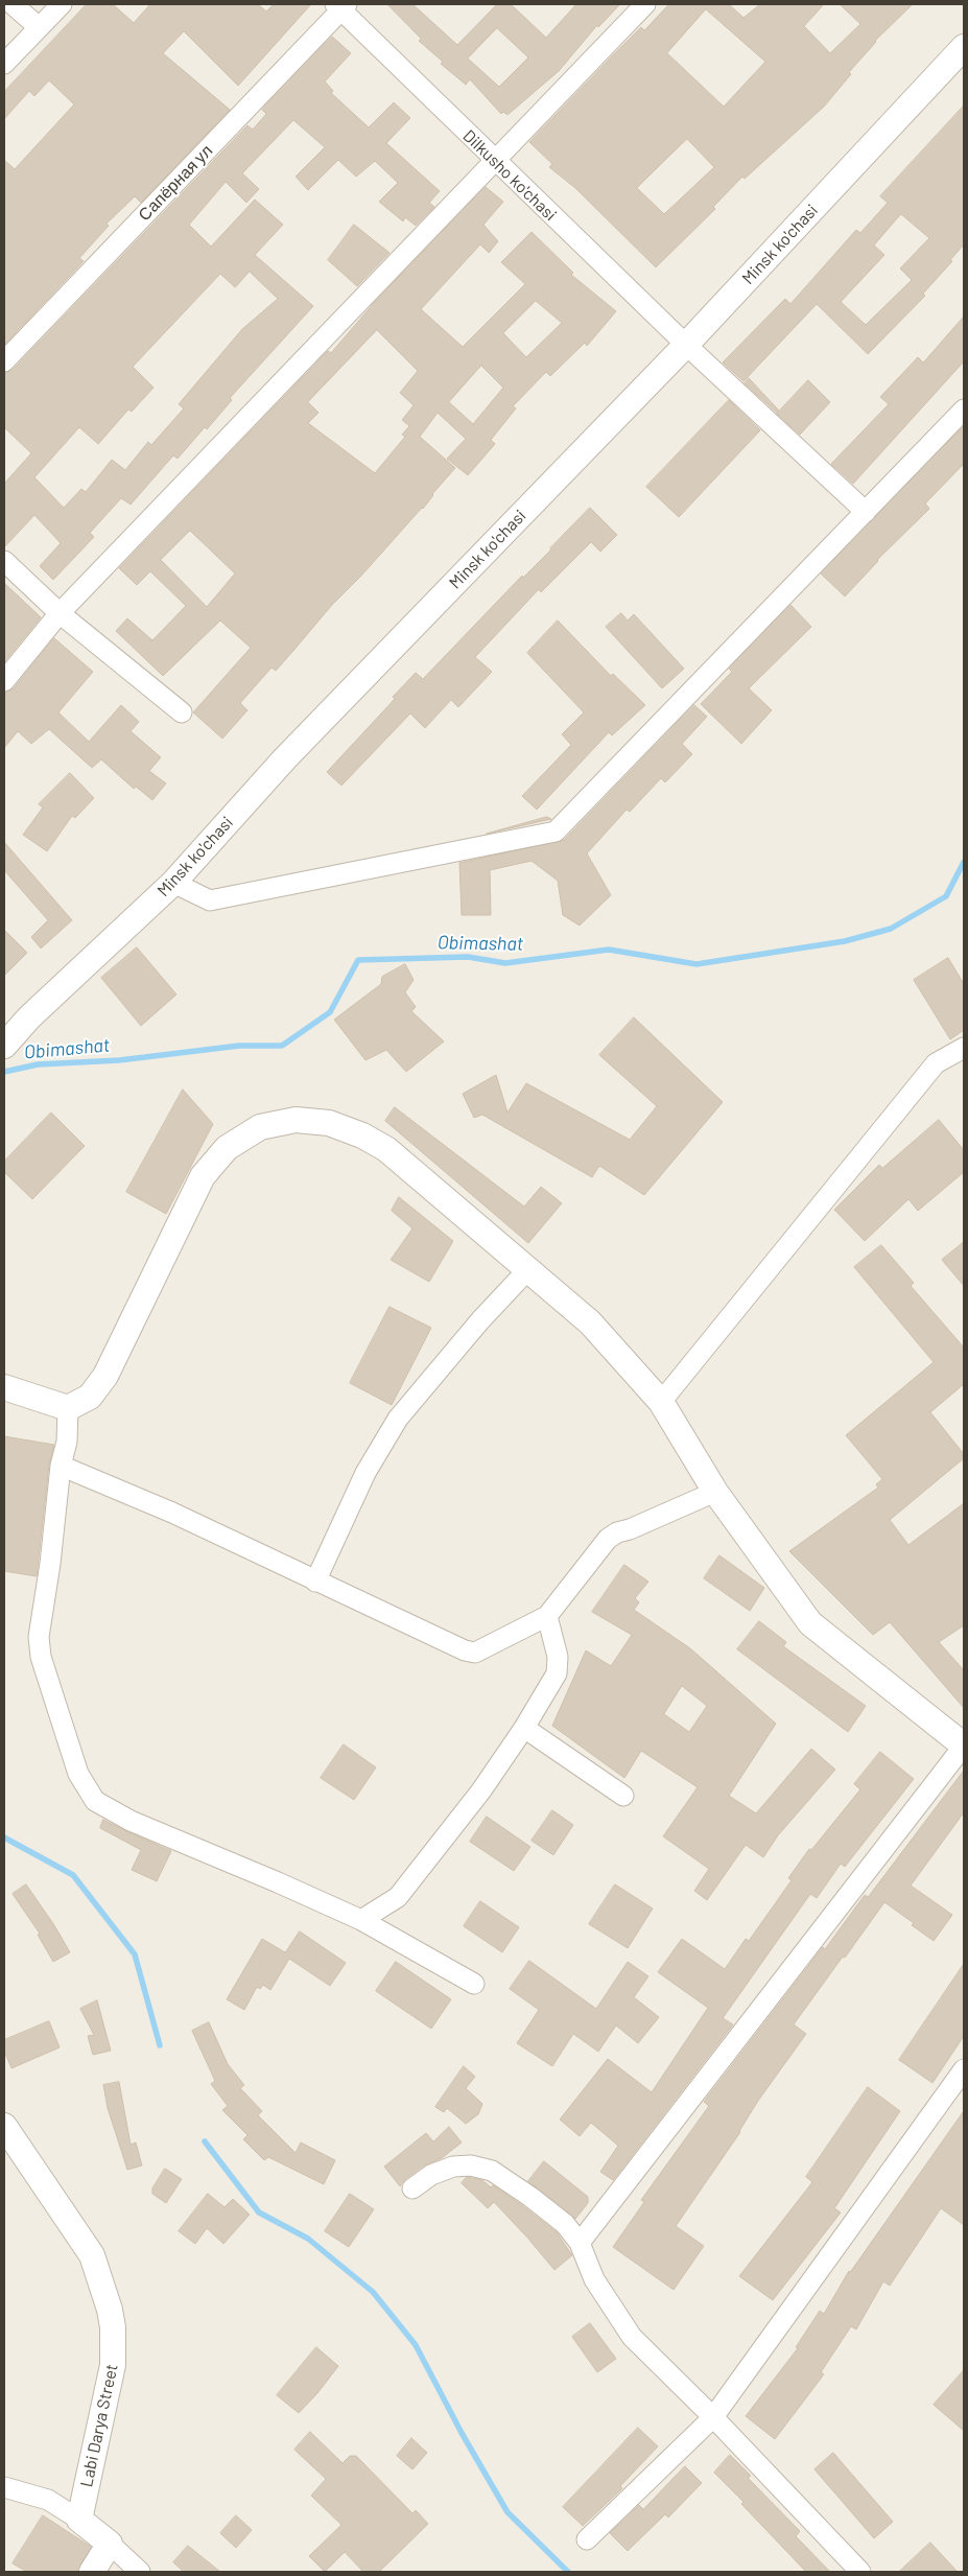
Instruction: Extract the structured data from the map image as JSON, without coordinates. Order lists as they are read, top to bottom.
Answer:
{
  "streets": {
    "street": [
      "Dilkusho ko'chasi",
      "Сапёрная ул",
      "Minsk ko'chasi",
      "Labi Darya Street"
    ]
  },
  "crossings": [
    ["Dilkusho ko'chasi", "Сапёрная ул"],
    ["Dilkusho ko'chasi", "Minsk ko'chasi"]
  ],
  "water": ["Obimashat"]
}
